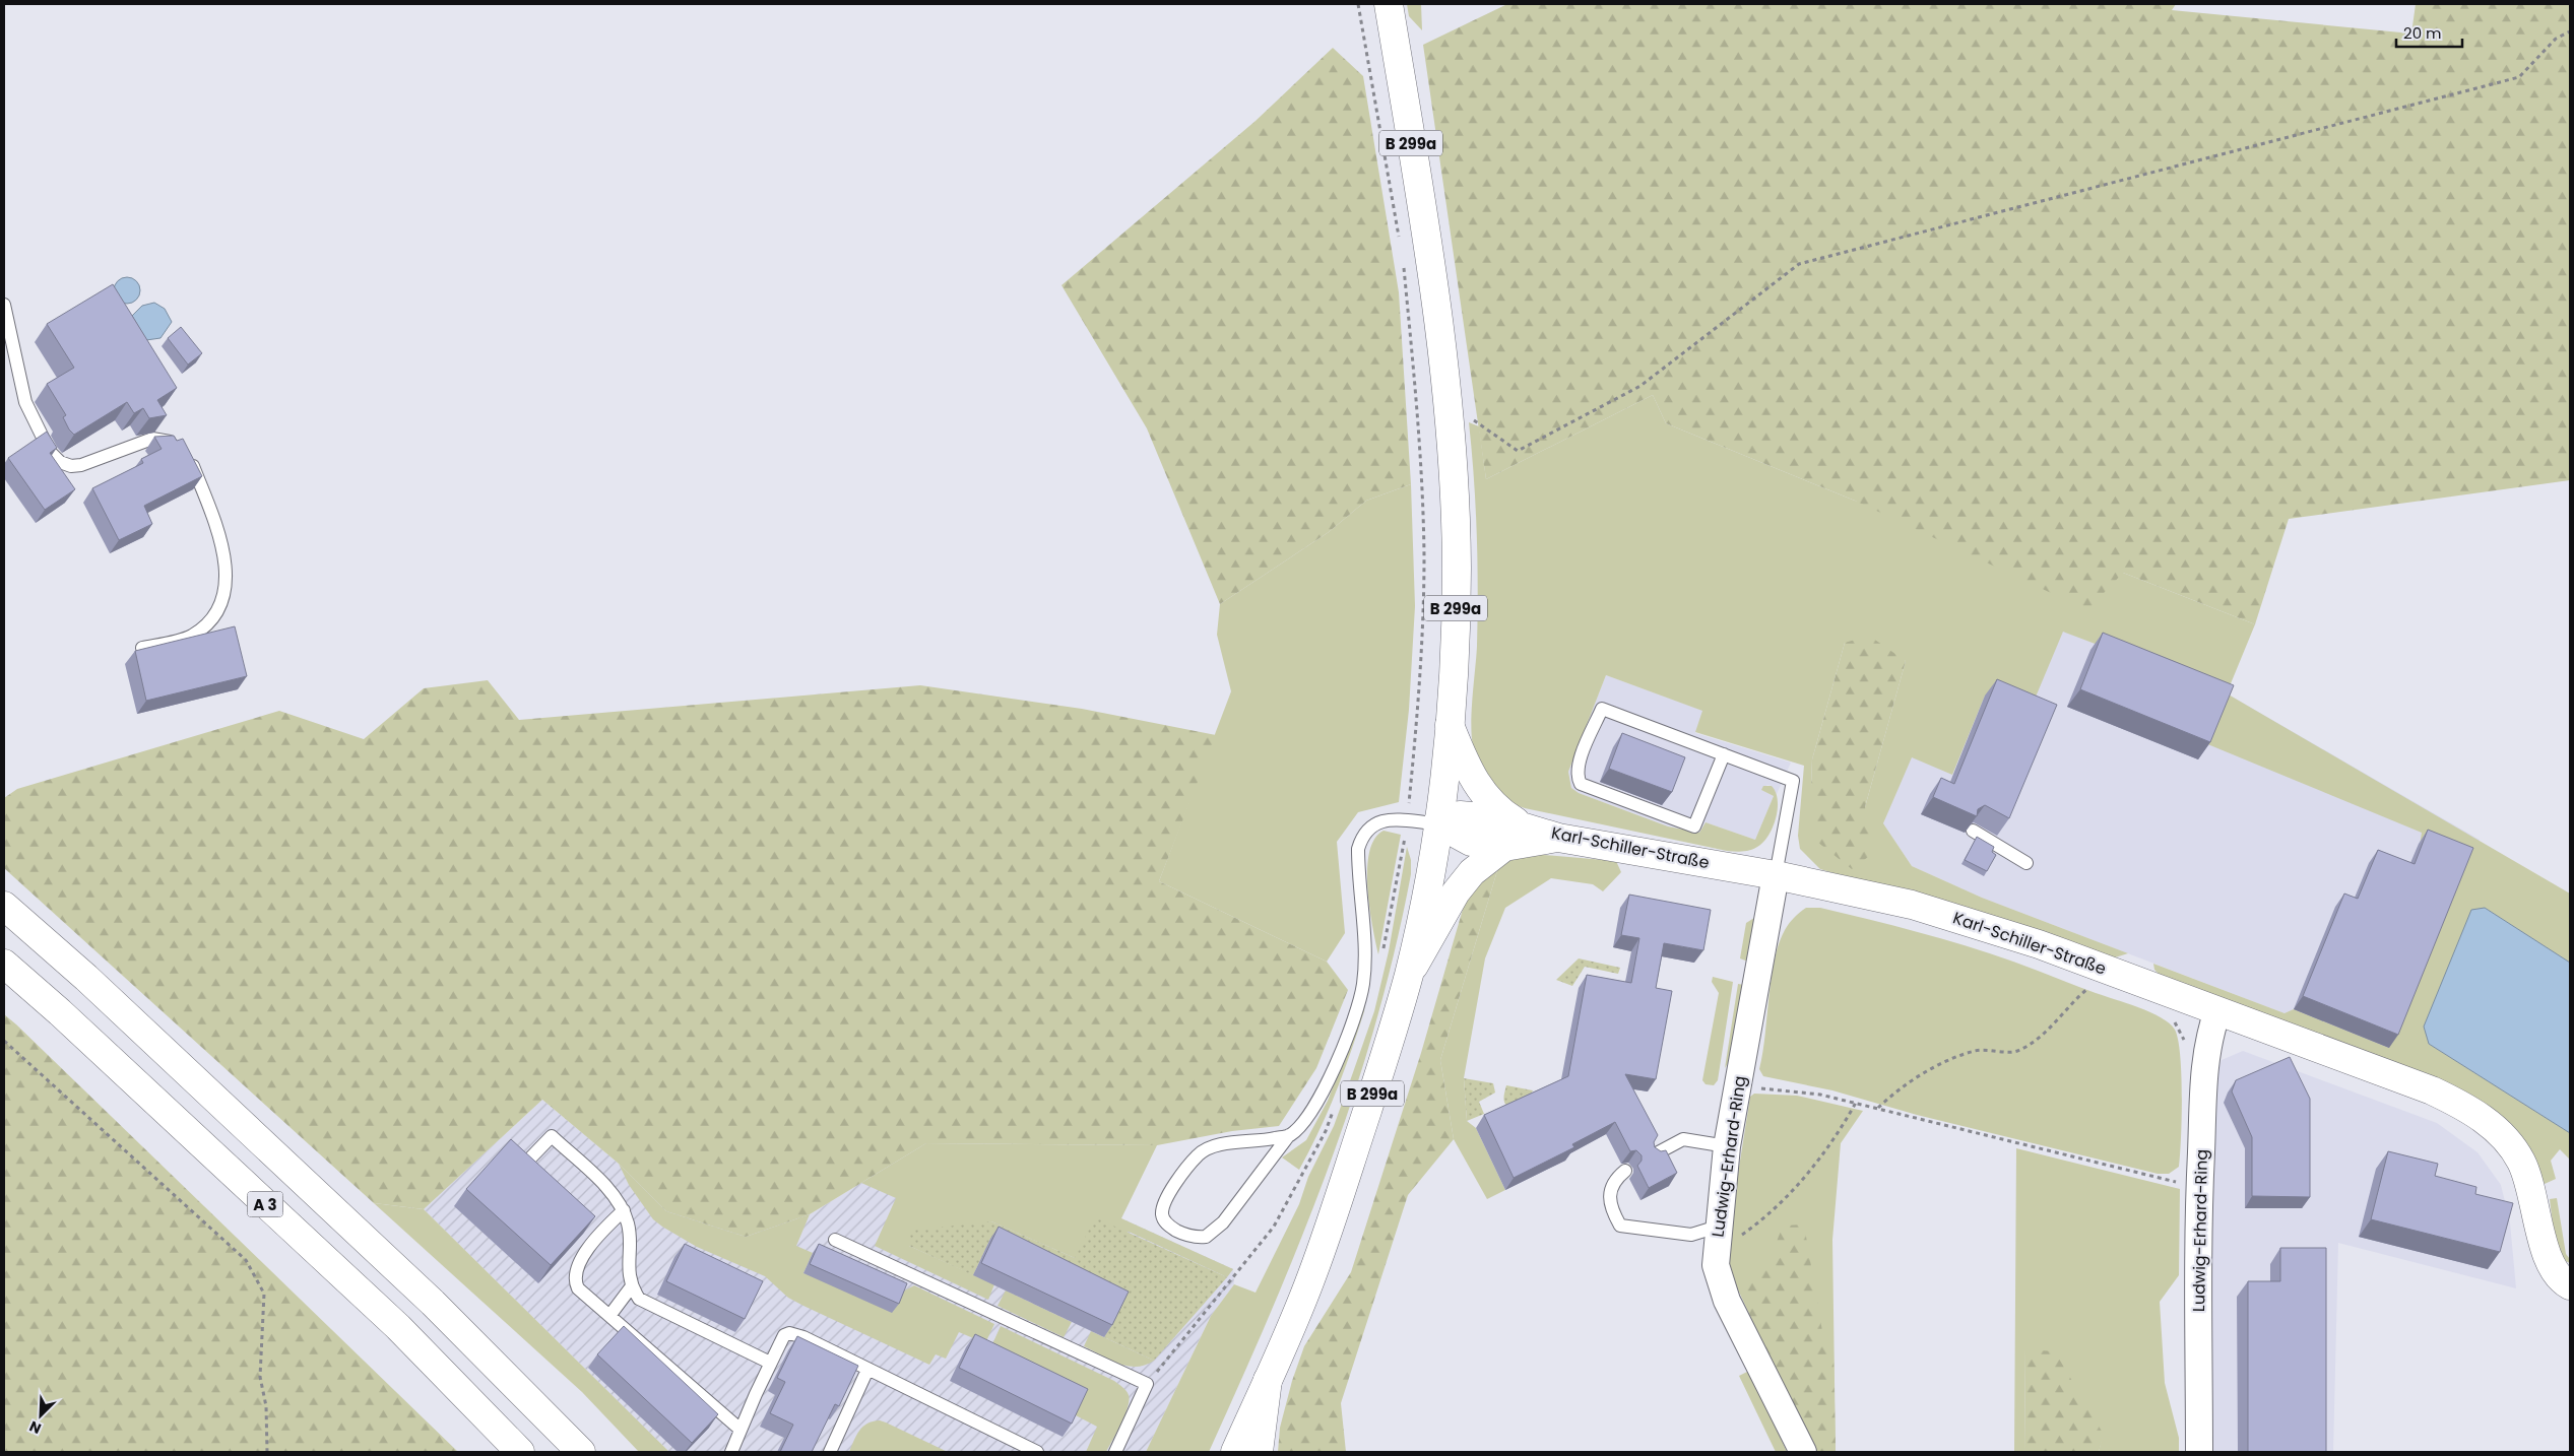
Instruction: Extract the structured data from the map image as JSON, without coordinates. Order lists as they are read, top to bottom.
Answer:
{
  "streets": {
    "main road": ["B 299a", "Karl-Schiller-Straße", "A 3"],
    "street": ["Ludwig-Erhard-Ring"]
  },
  "crossings": [
    ["B 299a", "Karl-Schiller-Straße"],
    ["Karl-Schiller-Straße", "Ludwig-Erhard-Ring"]
  ],
  "scale_bar": "20 m",
  "north": "bottom left"
}
